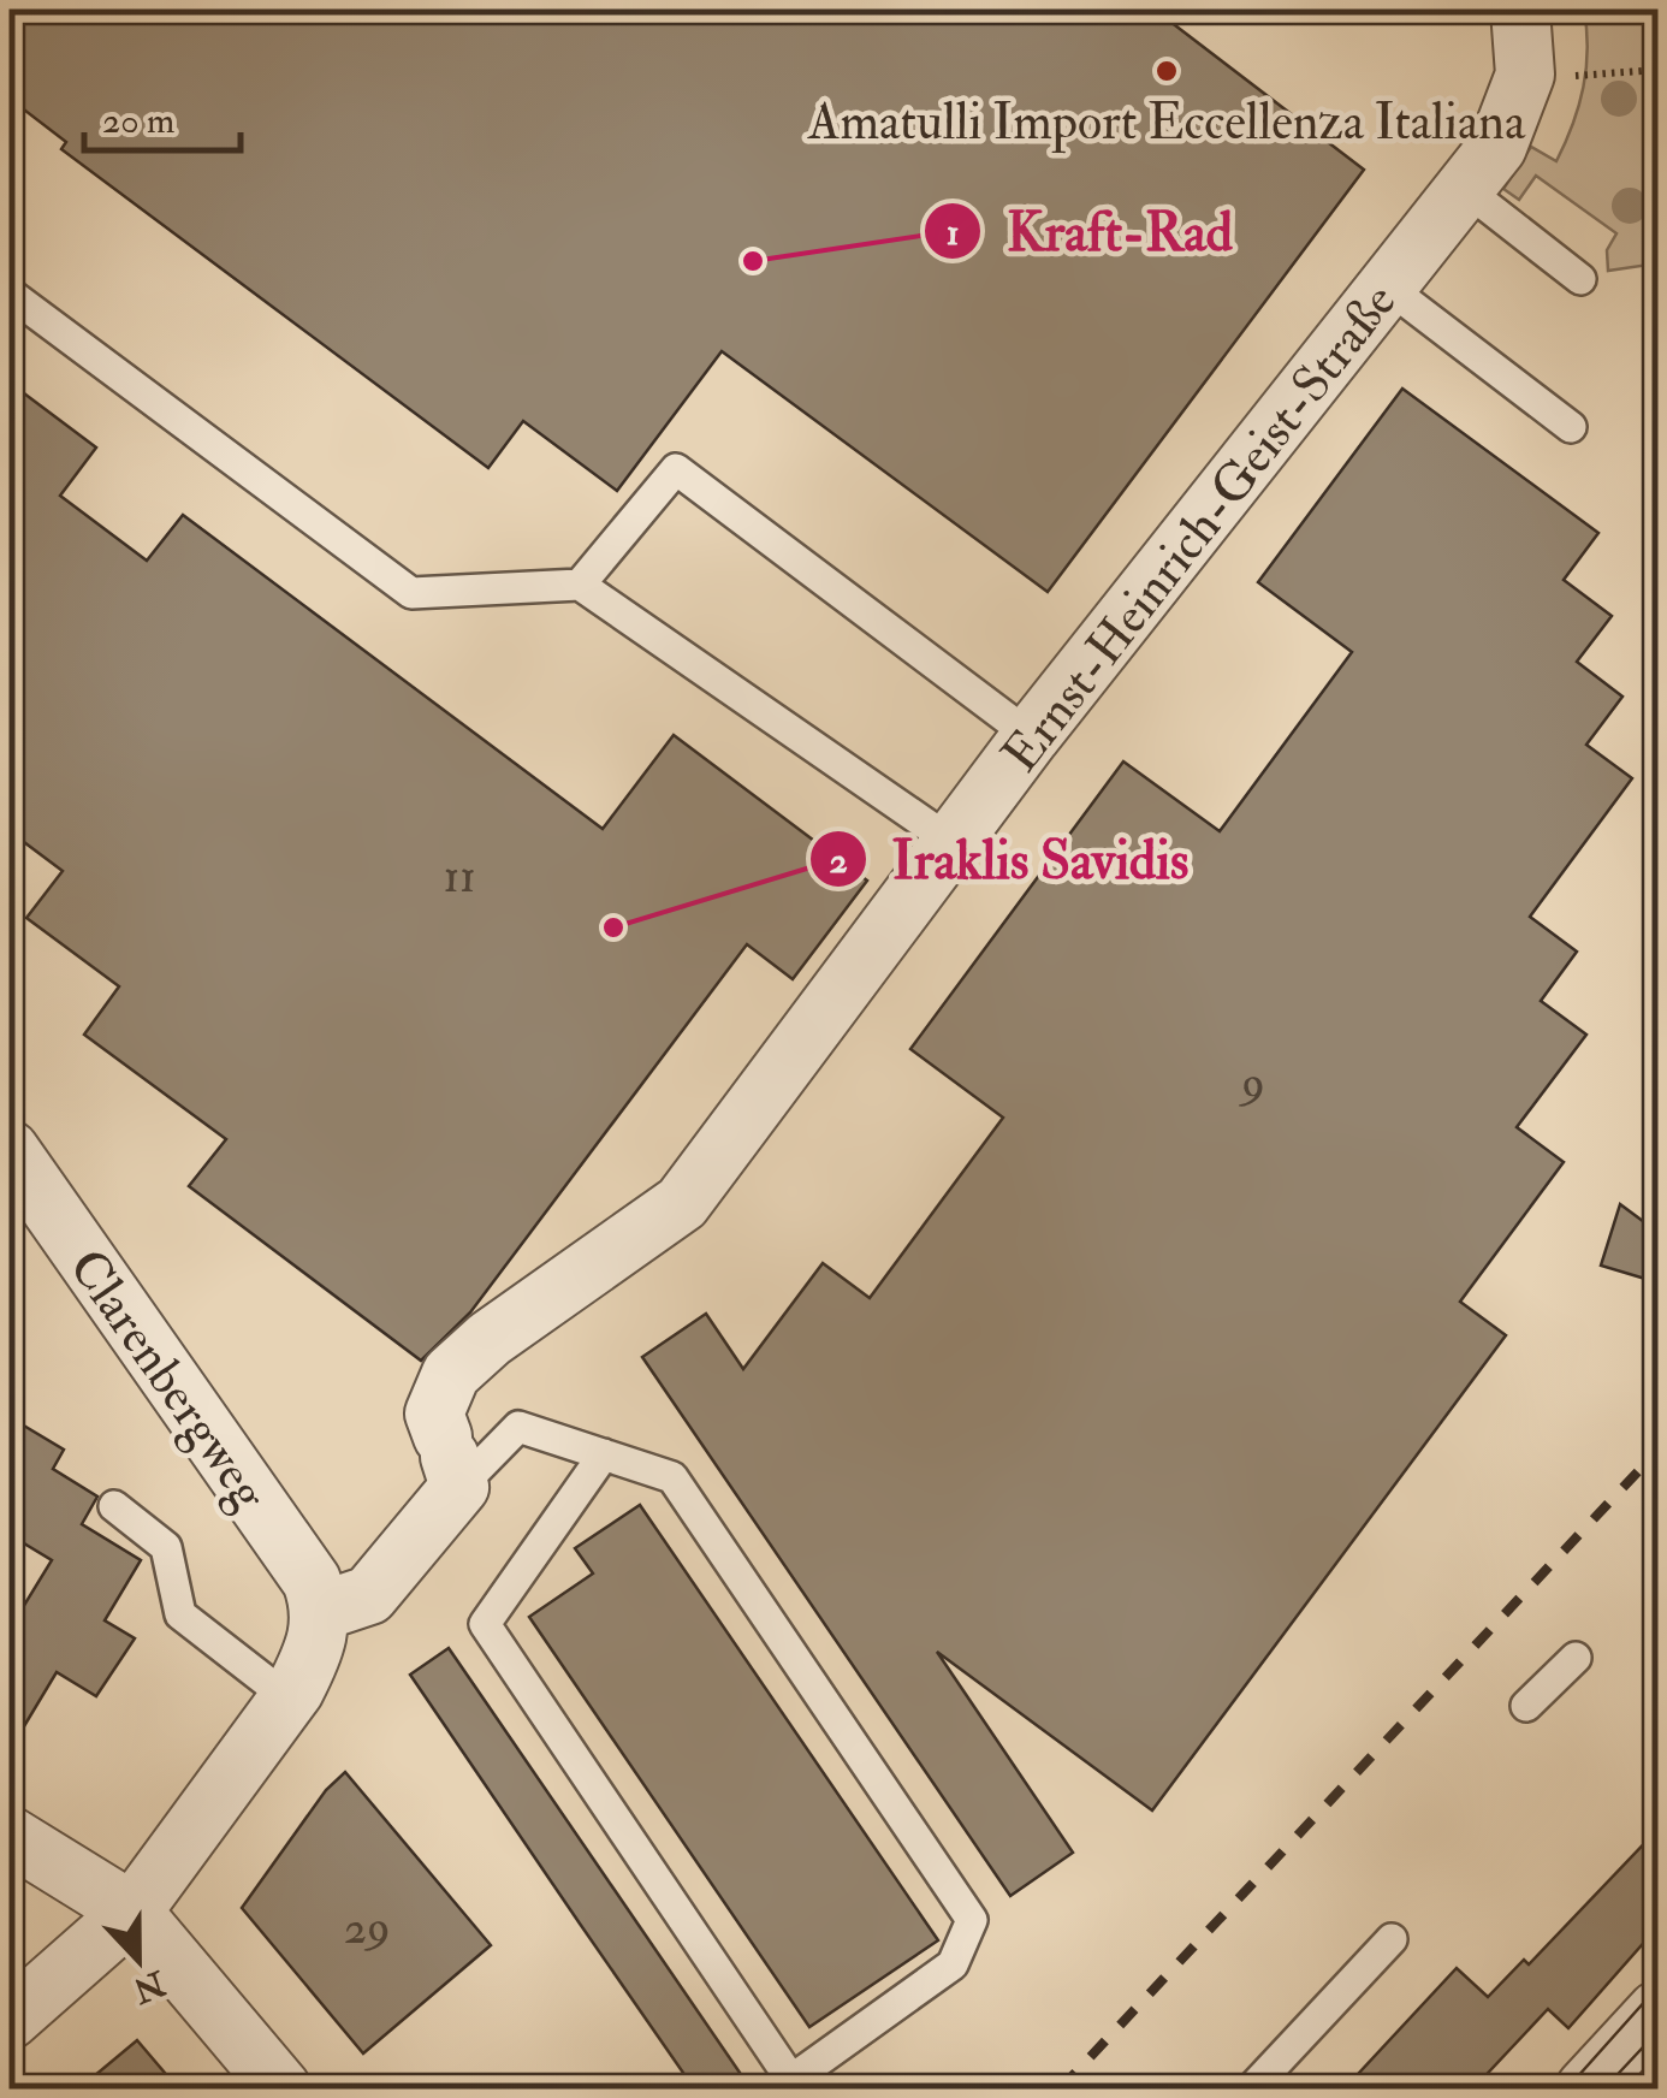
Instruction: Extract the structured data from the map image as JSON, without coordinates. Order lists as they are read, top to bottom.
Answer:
{
  "streets": {
    "street": ["Ernst-Heinrich-Geist-Straße", "Clarenbergweg"]
  },
  "places": ["Amatulli Import Eccellenza Italiana", "Kraft-Rad", "Iraklis Savidis"],
  "house_numbers": ["11", "9", "29"],
  "scale_bar": "20 m",
  "north": "bottom"
}
